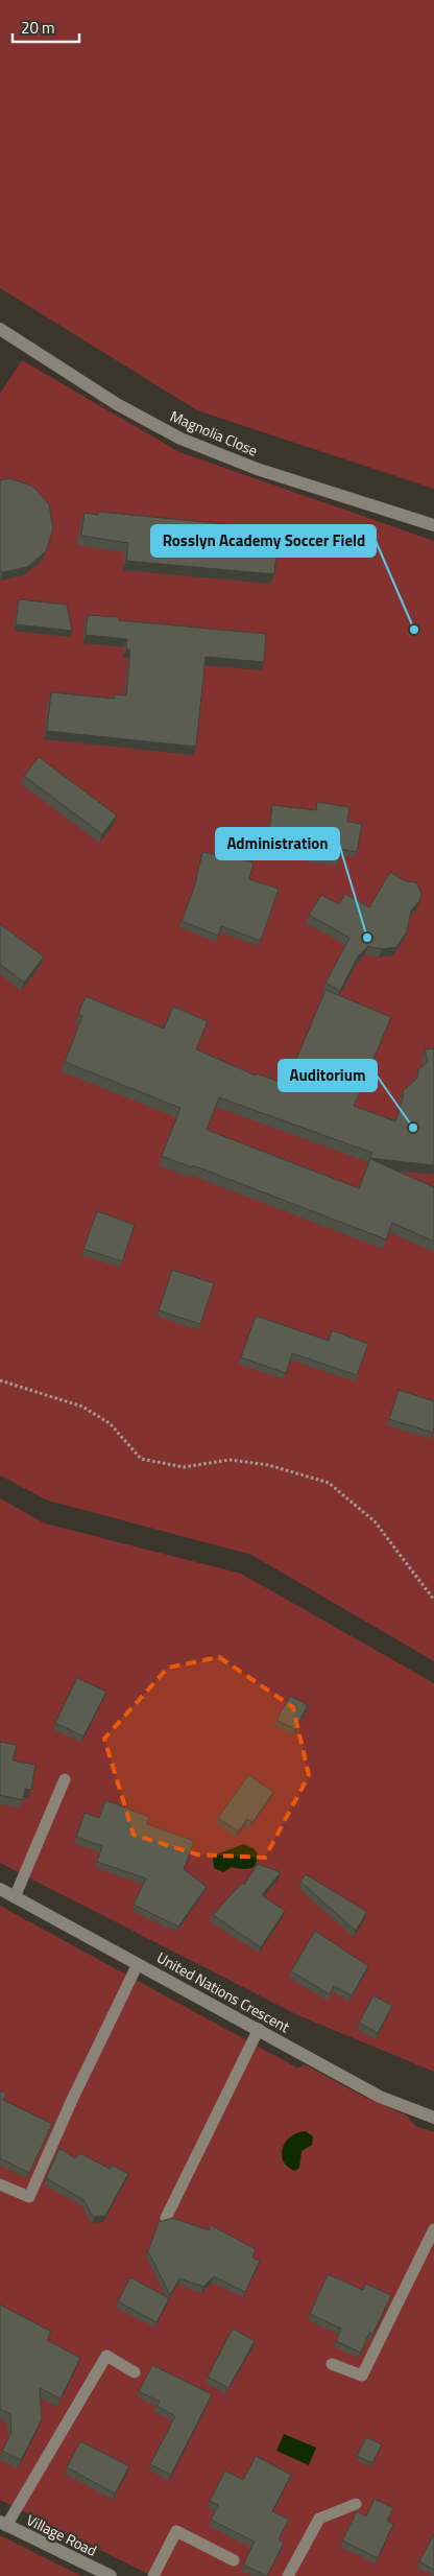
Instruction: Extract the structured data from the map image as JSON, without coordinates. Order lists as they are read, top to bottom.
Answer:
{
  "streets": {
    "street": ["Magnolia Close", "United Nations Crescent", "Village Road"]
  },
  "places": ["Rosslyn Academy Soccer Field", "Administration", "Auditorium"],
  "scale_bar": "20 m"
}
